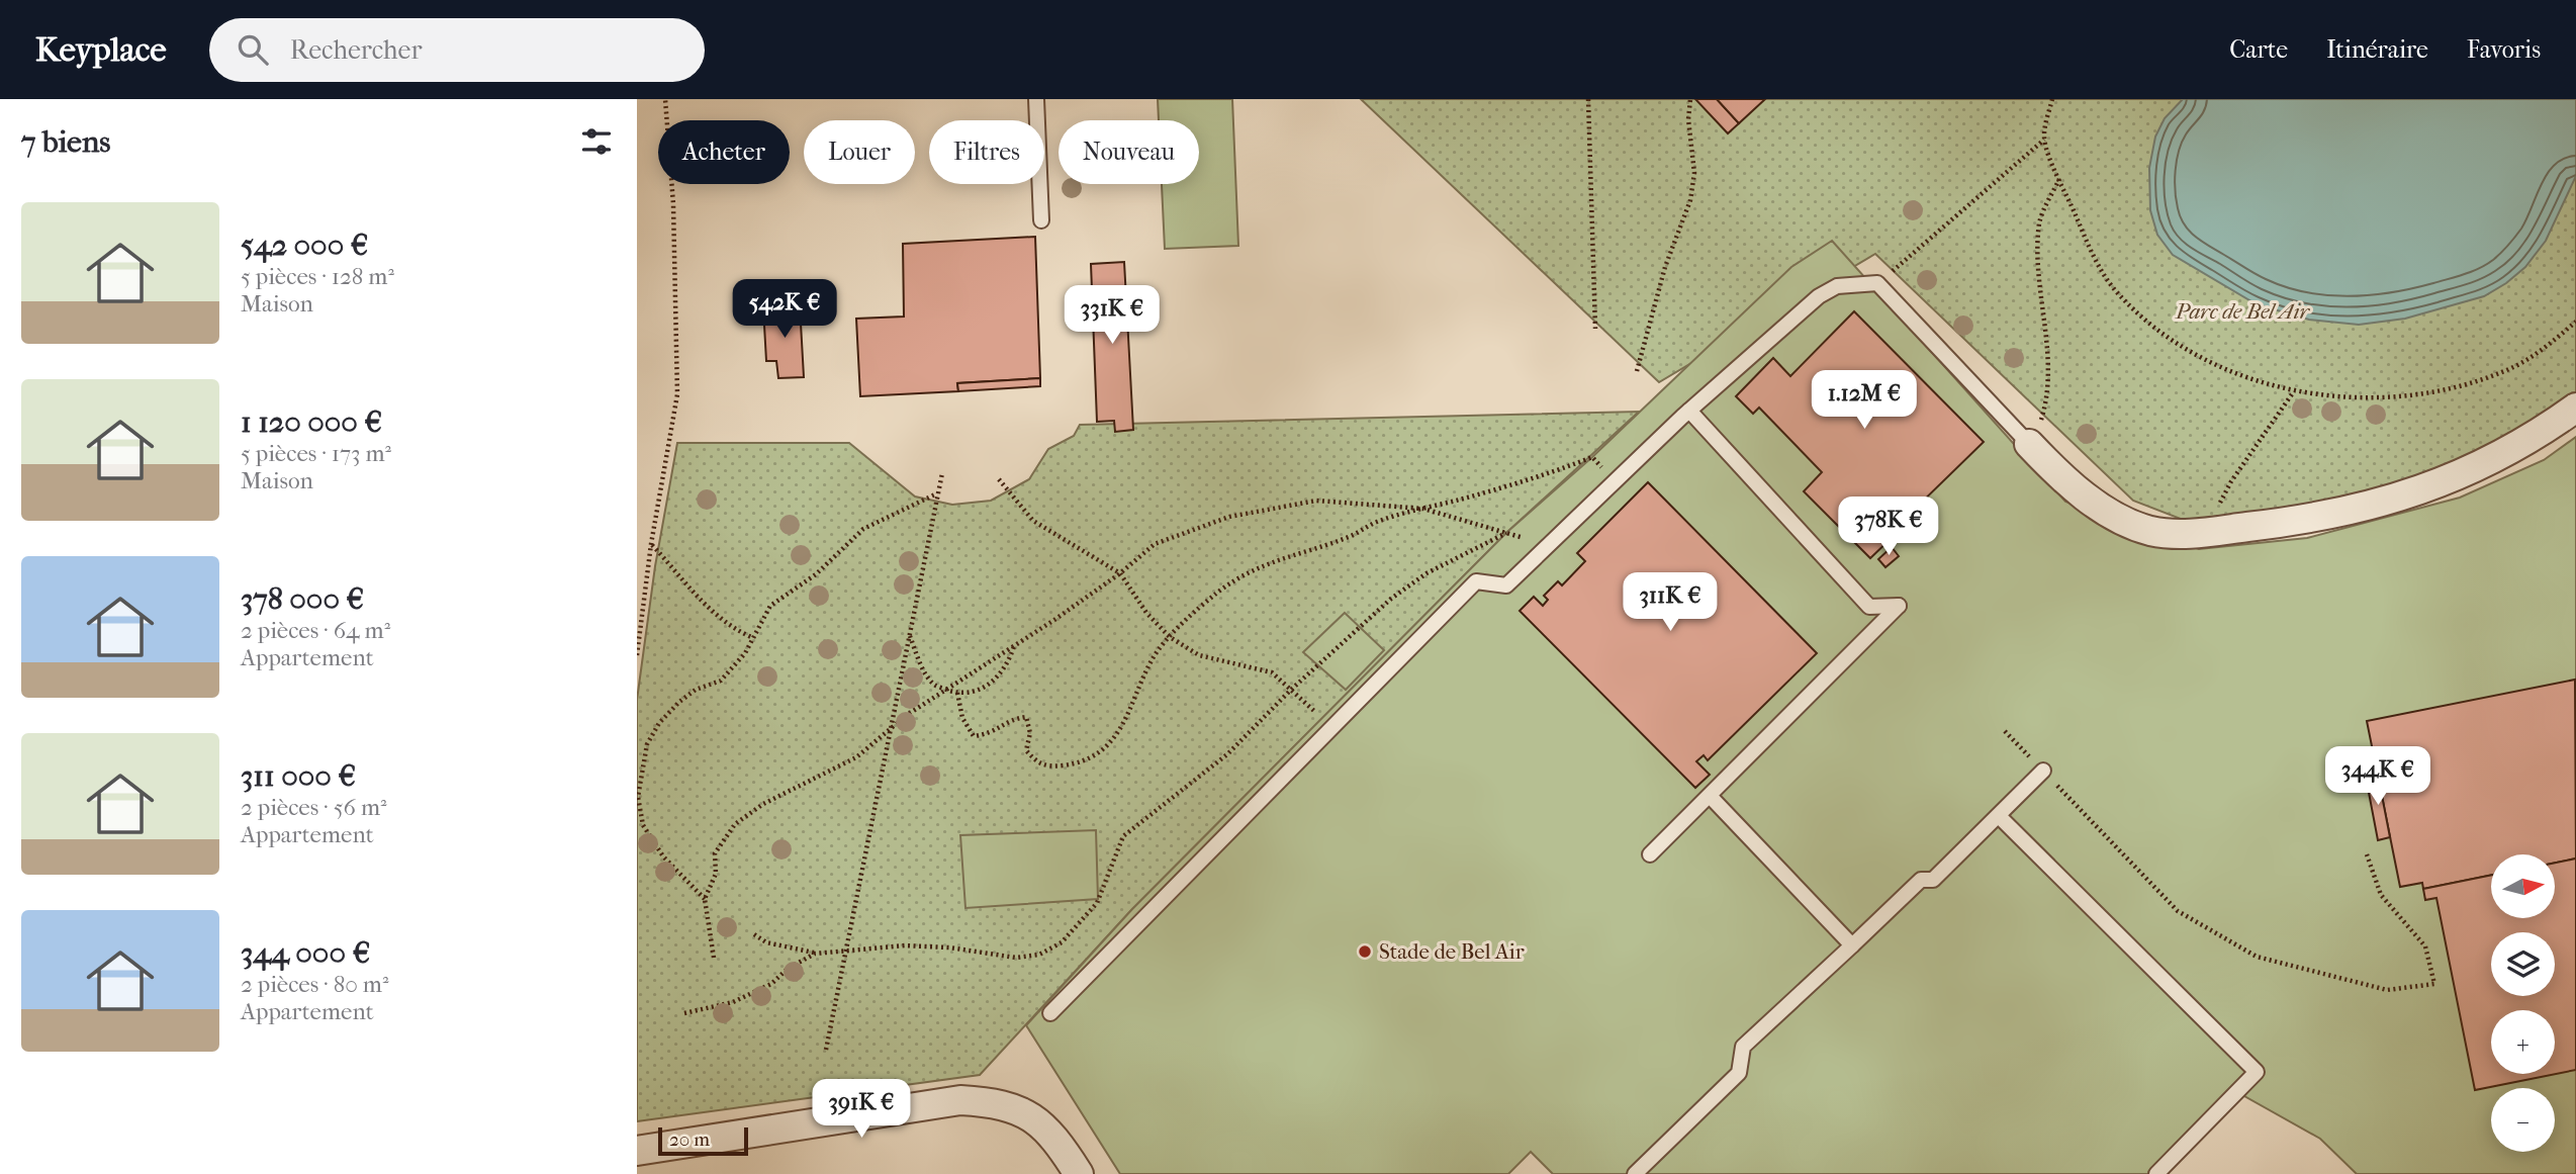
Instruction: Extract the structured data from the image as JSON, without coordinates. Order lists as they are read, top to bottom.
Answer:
{
  "parks": ["Parc de Bel Air"],
  "places": ["Stade de Bel Air"],
  "scale_bar": "20 m",
  "north": "right",
  "page": {
    "header": "Keyplace",
    "search": "Rechercher",
    "nav": ["Carte", "Itinéraire", "Favoris"],
    "heading": "7 biens",
    "chip": [
      "Acheter",
      "Louer",
      "Filtres",
      "Nouveau"
    ],
    "list": [
      {
        "name": "542 000 €",
        "note": "5 pièces · 128 m² · Maison"
      },
      {
        "name": "1 120 000 €",
        "note": "5 pièces · 173 m² · Maison"
      },
      {
        "name": "378 000 €",
        "note": "2 pièces · 64 m² · Appartement"
      },
      {
        "name": "311 000 €",
        "note": "2 pièces · 56 m² · Appartement"
      },
      {
        "name": "344 000 €",
        "note": "2 pièces · 80 m² · Appartement"
      }
    ],
    "price": [
      "542K €",
      "331K €",
      "1.12M €",
      "378K €",
      "311K €",
      "344K €",
      "391K €"
    ],
    "map_buttons": ["+", "−"],
    "scale": "20 m"
  }
}
